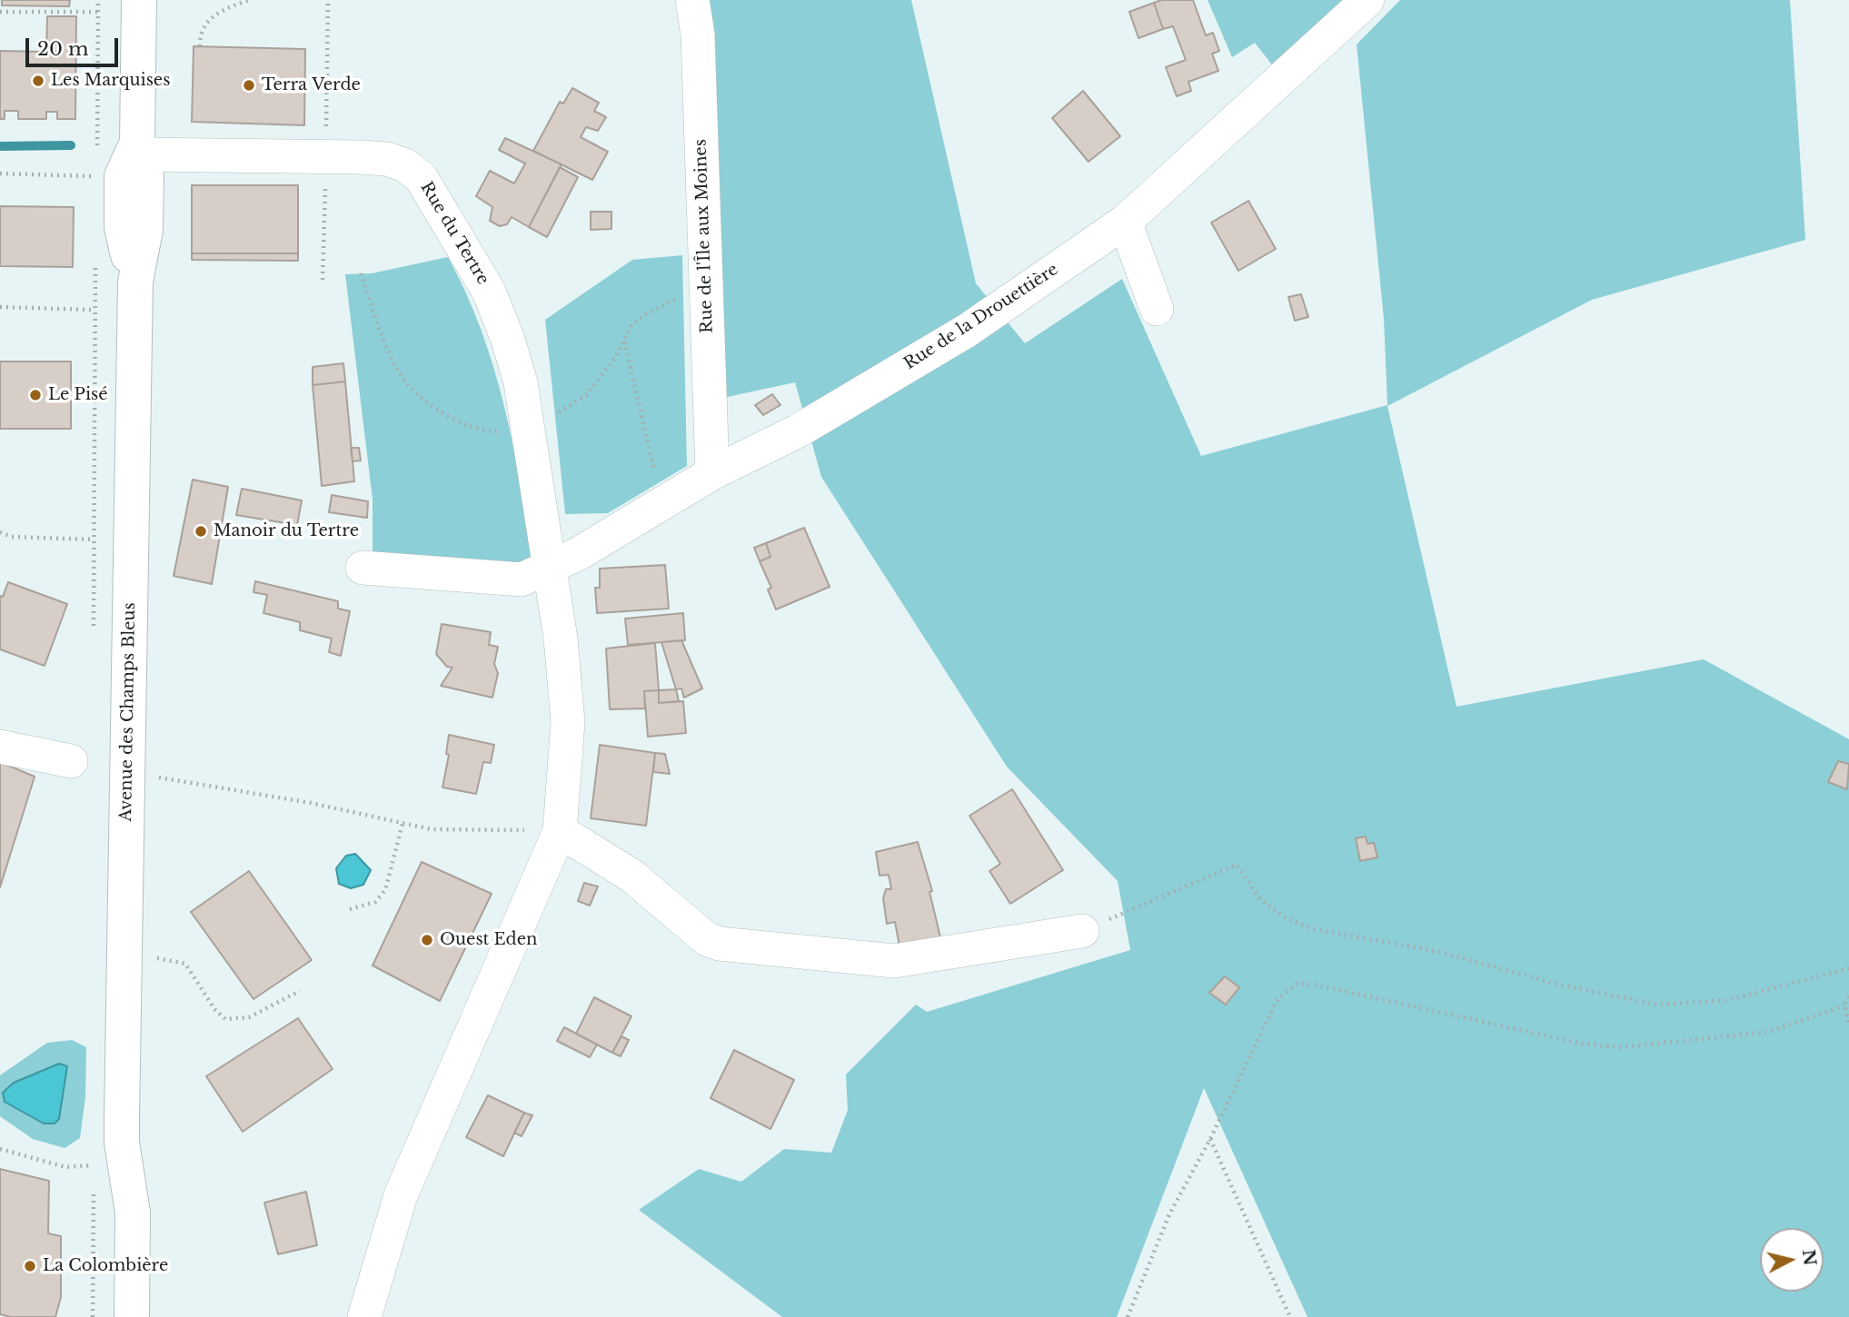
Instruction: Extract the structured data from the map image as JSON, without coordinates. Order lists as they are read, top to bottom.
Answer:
{
  "streets": {
    "main road": ["Avenue des Champs Bleus"],
    "street": ["Rue du Tertre", "Rue de l'Île aux Moines", "Rue de la Drouettière"]
  },
  "crossings": [
    ["Rue du Tertre", "Rue de la Drouettière"],
    ["Rue du Tertre", "Avenue des Champs Bleus"],
    ["Rue de l'Île aux Moines", "Rue de la Drouettière"]
  ],
  "places": [
    "Les Marquises",
    "Terra Verde",
    "Le Pisé",
    "Manoir du Tertre",
    "Ouest Eden",
    "La Colombière"
  ],
  "scale_bar": "20 m",
  "north": "right"
}
